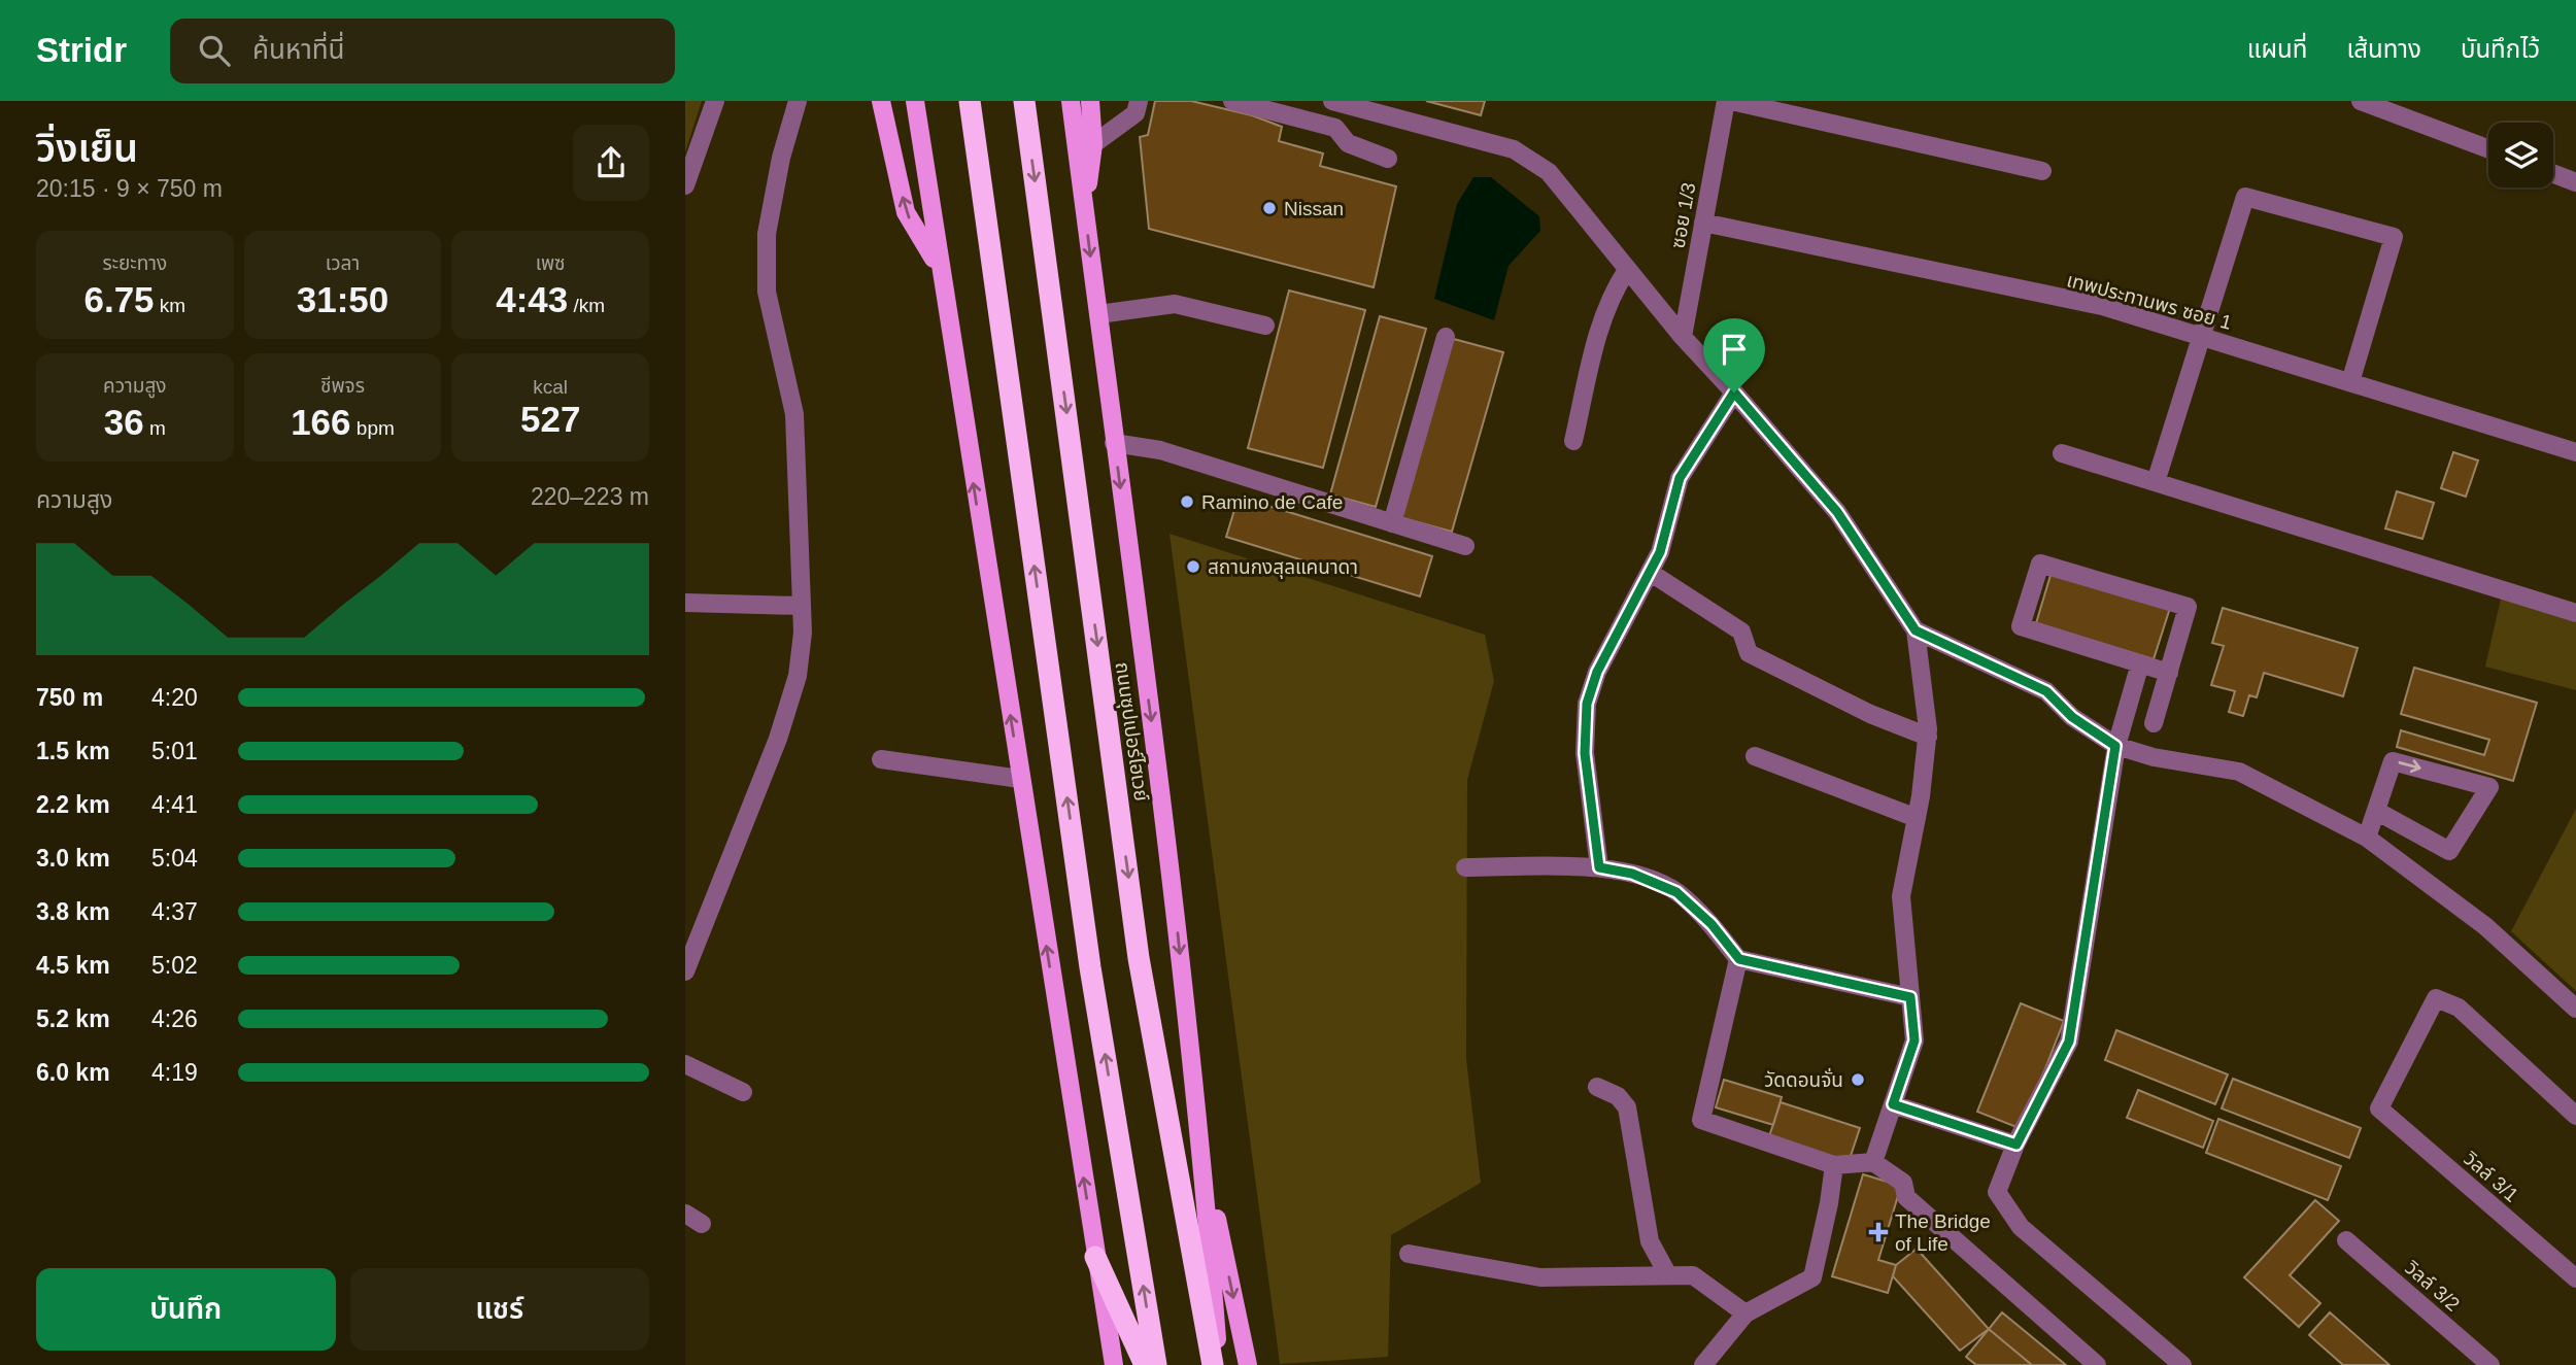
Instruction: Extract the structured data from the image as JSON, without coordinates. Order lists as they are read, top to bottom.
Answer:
{
  "streets": {
    "highway": ["ถนนซุปเปอร์ไฮเวย์"],
    "street": [
      "ซอย 1/3",
      "เทพประทานพร ซอย 1",
      "วิลล์ 3/1",
      "วิลล์ 3/2"
    ]
  },
  "crossings": [
    ["ซอย 1/3", "เทพประทานพร ซอย 1"]
  ],
  "places": {
    "other": [
      "Nissan",
      "Ramino de Cafe",
      "สถานกงสุลแคนาดา",
      "วัดดอนจั่น"
    ],
    "health": ["The Bridge of Life"]
  },
  "page": {
    "header": "Stridr",
    "search": "ค้นหาที่นี่",
    "nav": ["แผนที่", "เส้นทาง", "บันทึกไว้"],
    "heading": ["วิ่งเย็น", "20:15 · 9 × 750 m"],
    "stats": [
      ["ระยะทาง", "6.75 km"],
      ["เวลา", "31:50"],
      ["เพซ", "4:43 /km"],
      ["ความสูง", "36 m"],
      ["ชีพจร", "166 bpm"],
      ["kcal", "527"]
    ],
    "chart": ["ความสูง", "220–223 m"],
    "list": [
      {
        "name": "750 m",
        "note": "4:20"
      },
      {
        "name": "1.5 km",
        "note": "5:01"
      },
      {
        "name": "2.2 km",
        "note": "4:41"
      },
      {
        "name": "3.0 km",
        "note": "5:04"
      },
      {
        "name": "3.8 km",
        "note": "4:37"
      },
      {
        "name": "4.5 km",
        "note": "5:02"
      },
      {
        "name": "5.2 km",
        "note": "4:26"
      },
      {
        "name": "6.0 km",
        "note": "4:19"
      }
    ],
    "buttons": ["บันทึก", "แชร์"]
  }
}
